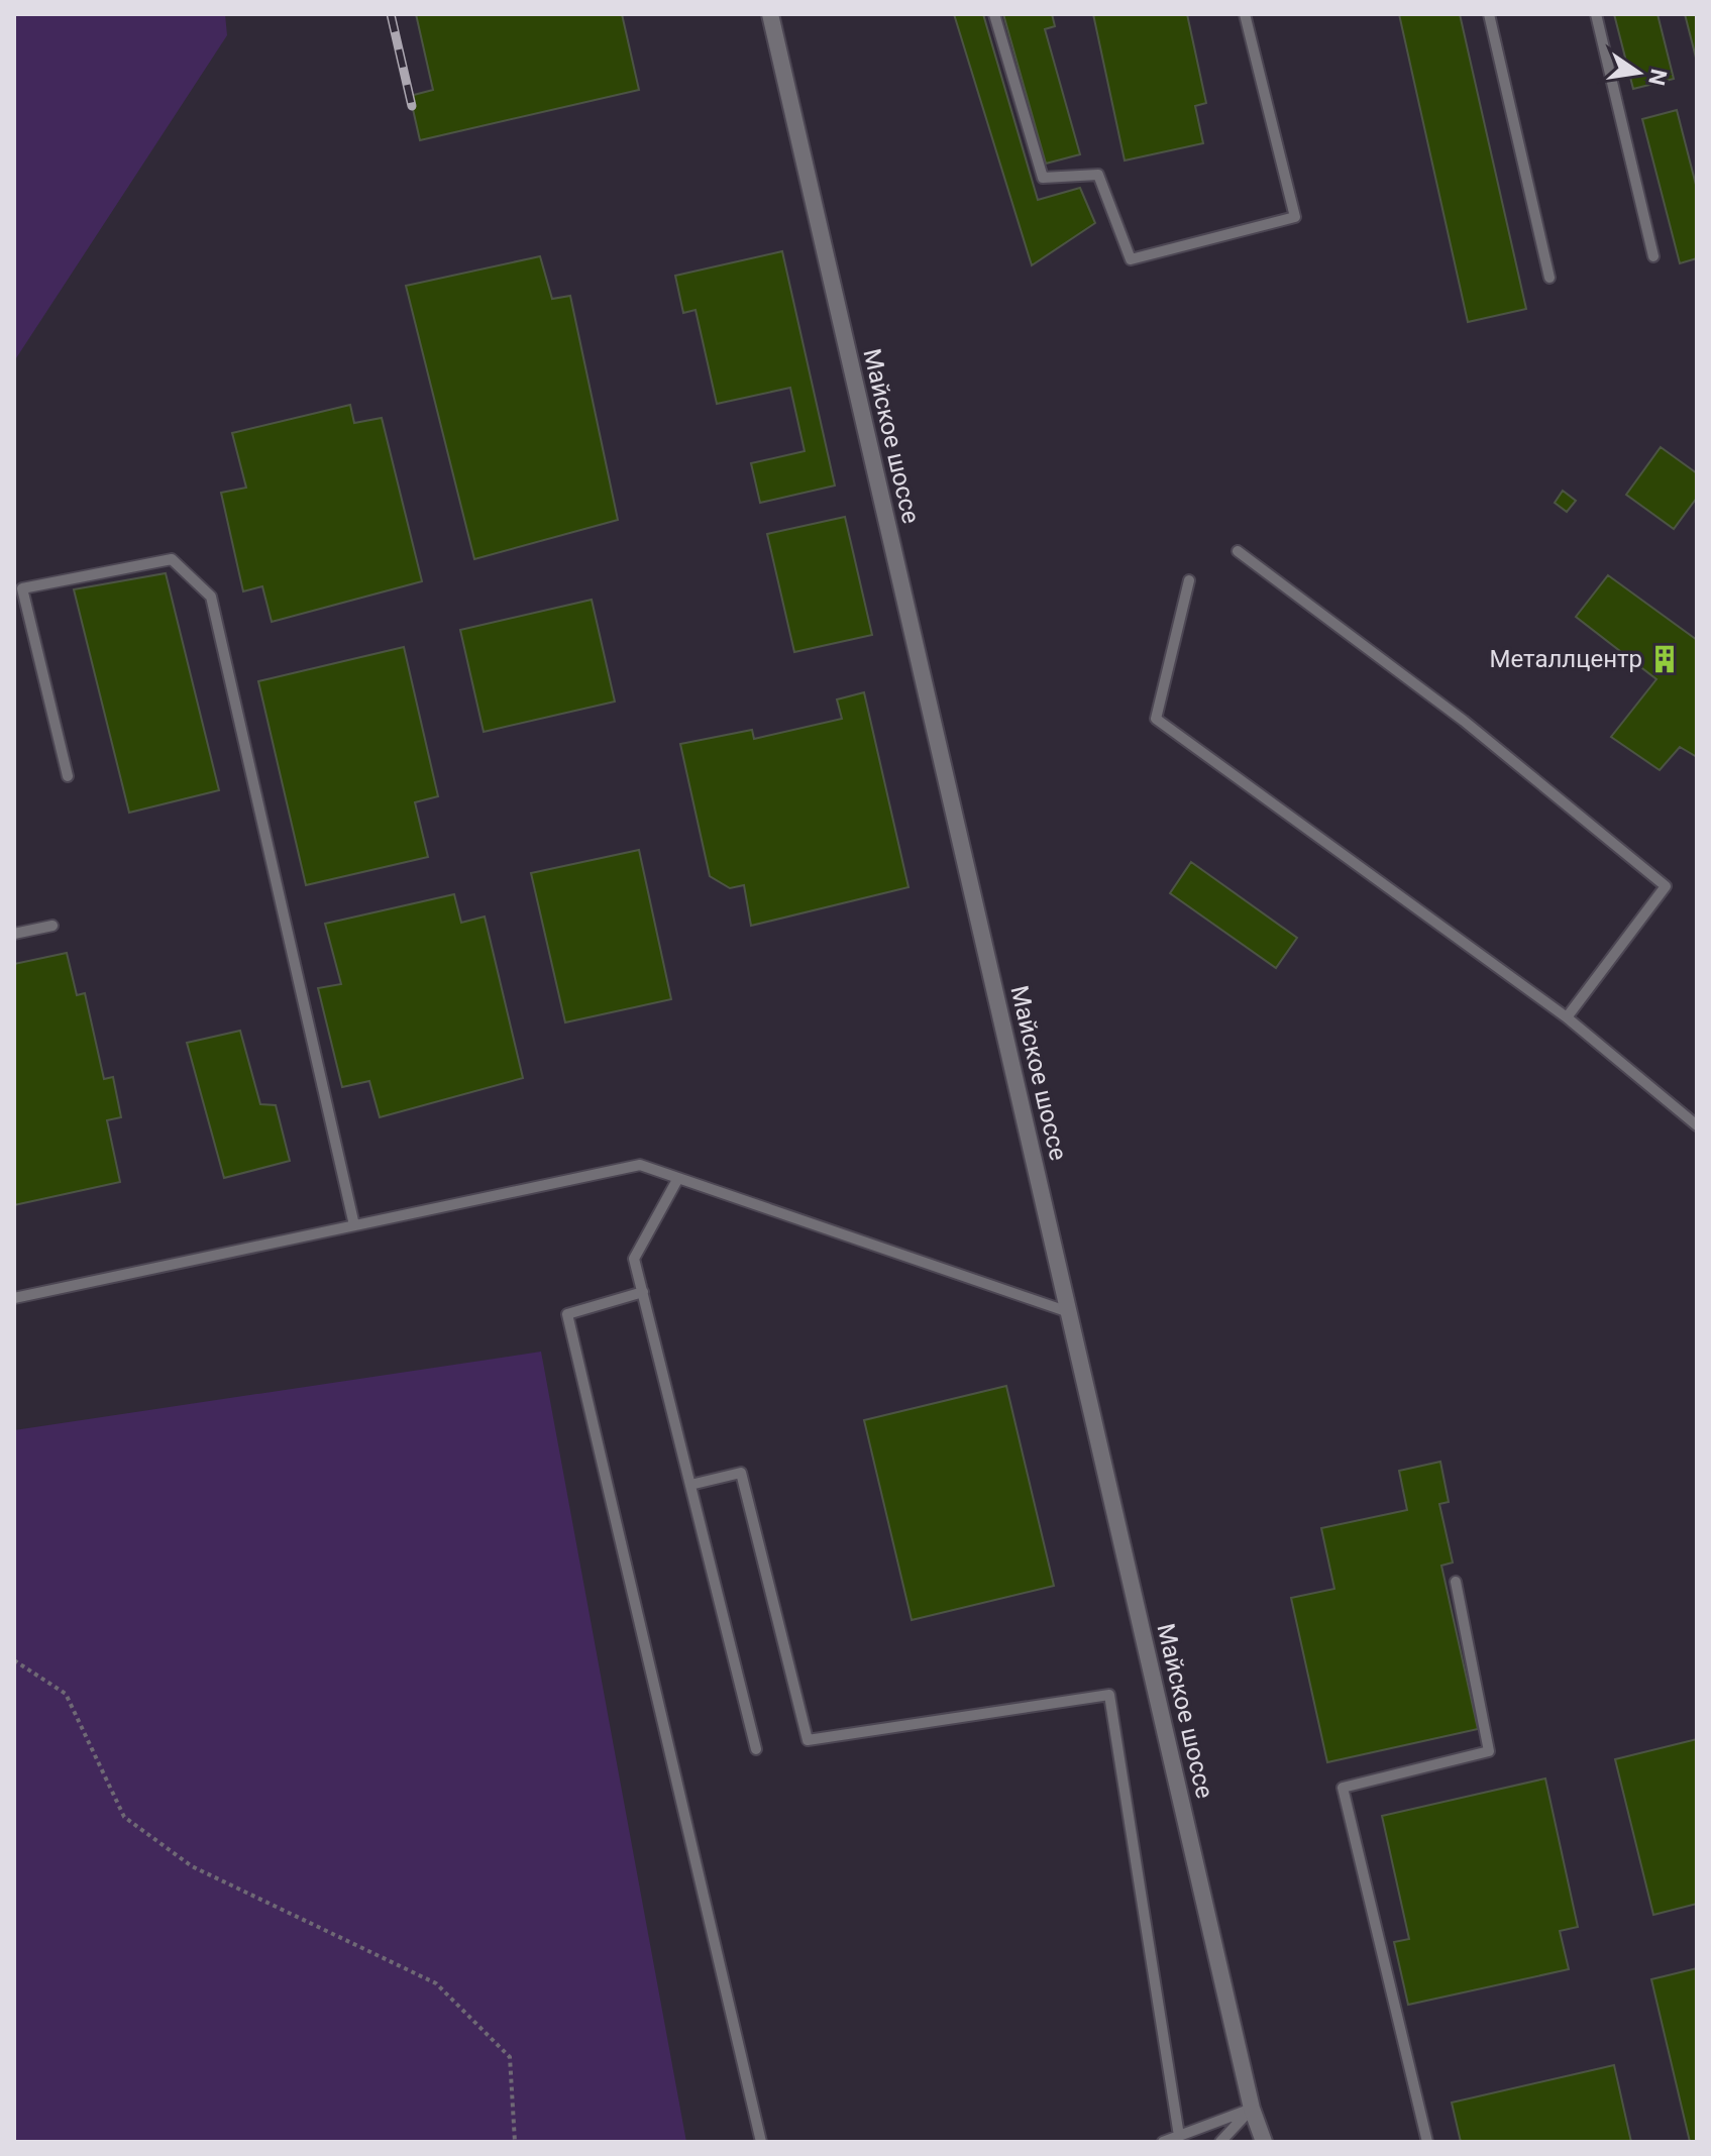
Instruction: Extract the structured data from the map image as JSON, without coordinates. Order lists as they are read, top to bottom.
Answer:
{
  "streets": {
    "street": ["Майское шоссе"]
  },
  "places": {
    "building": ["Металлцентр"]
  },
  "north": "right"
}
